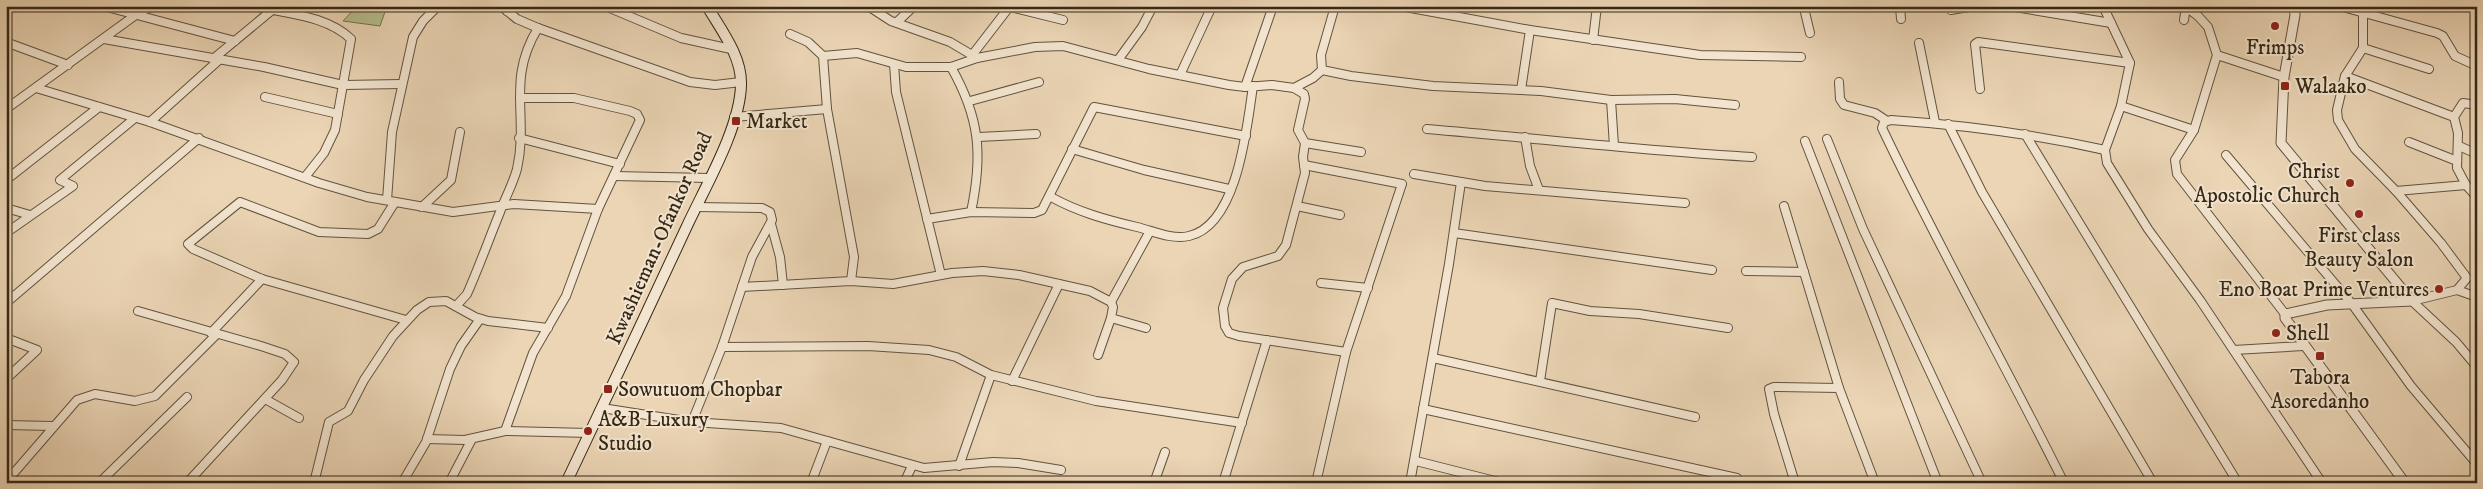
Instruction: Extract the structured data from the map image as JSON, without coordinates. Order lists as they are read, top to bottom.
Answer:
{
  "streets": {
    "main road": ["Kwashieman-Ofankor Road"]
  },
  "places": {
    "other": [
      "Frimps",
      "Christ Apostolic Church",
      "First class Beauty Salon",
      "Eno Boat Prime Ventures",
      "Shell",
      "A&B Luxury Studio"
    ],
    "transit": [
      "Walaako",
      "Market",
      "Tabora Asoredanho",
      "Sowutuom Chopbar"
    ]
  }
}
